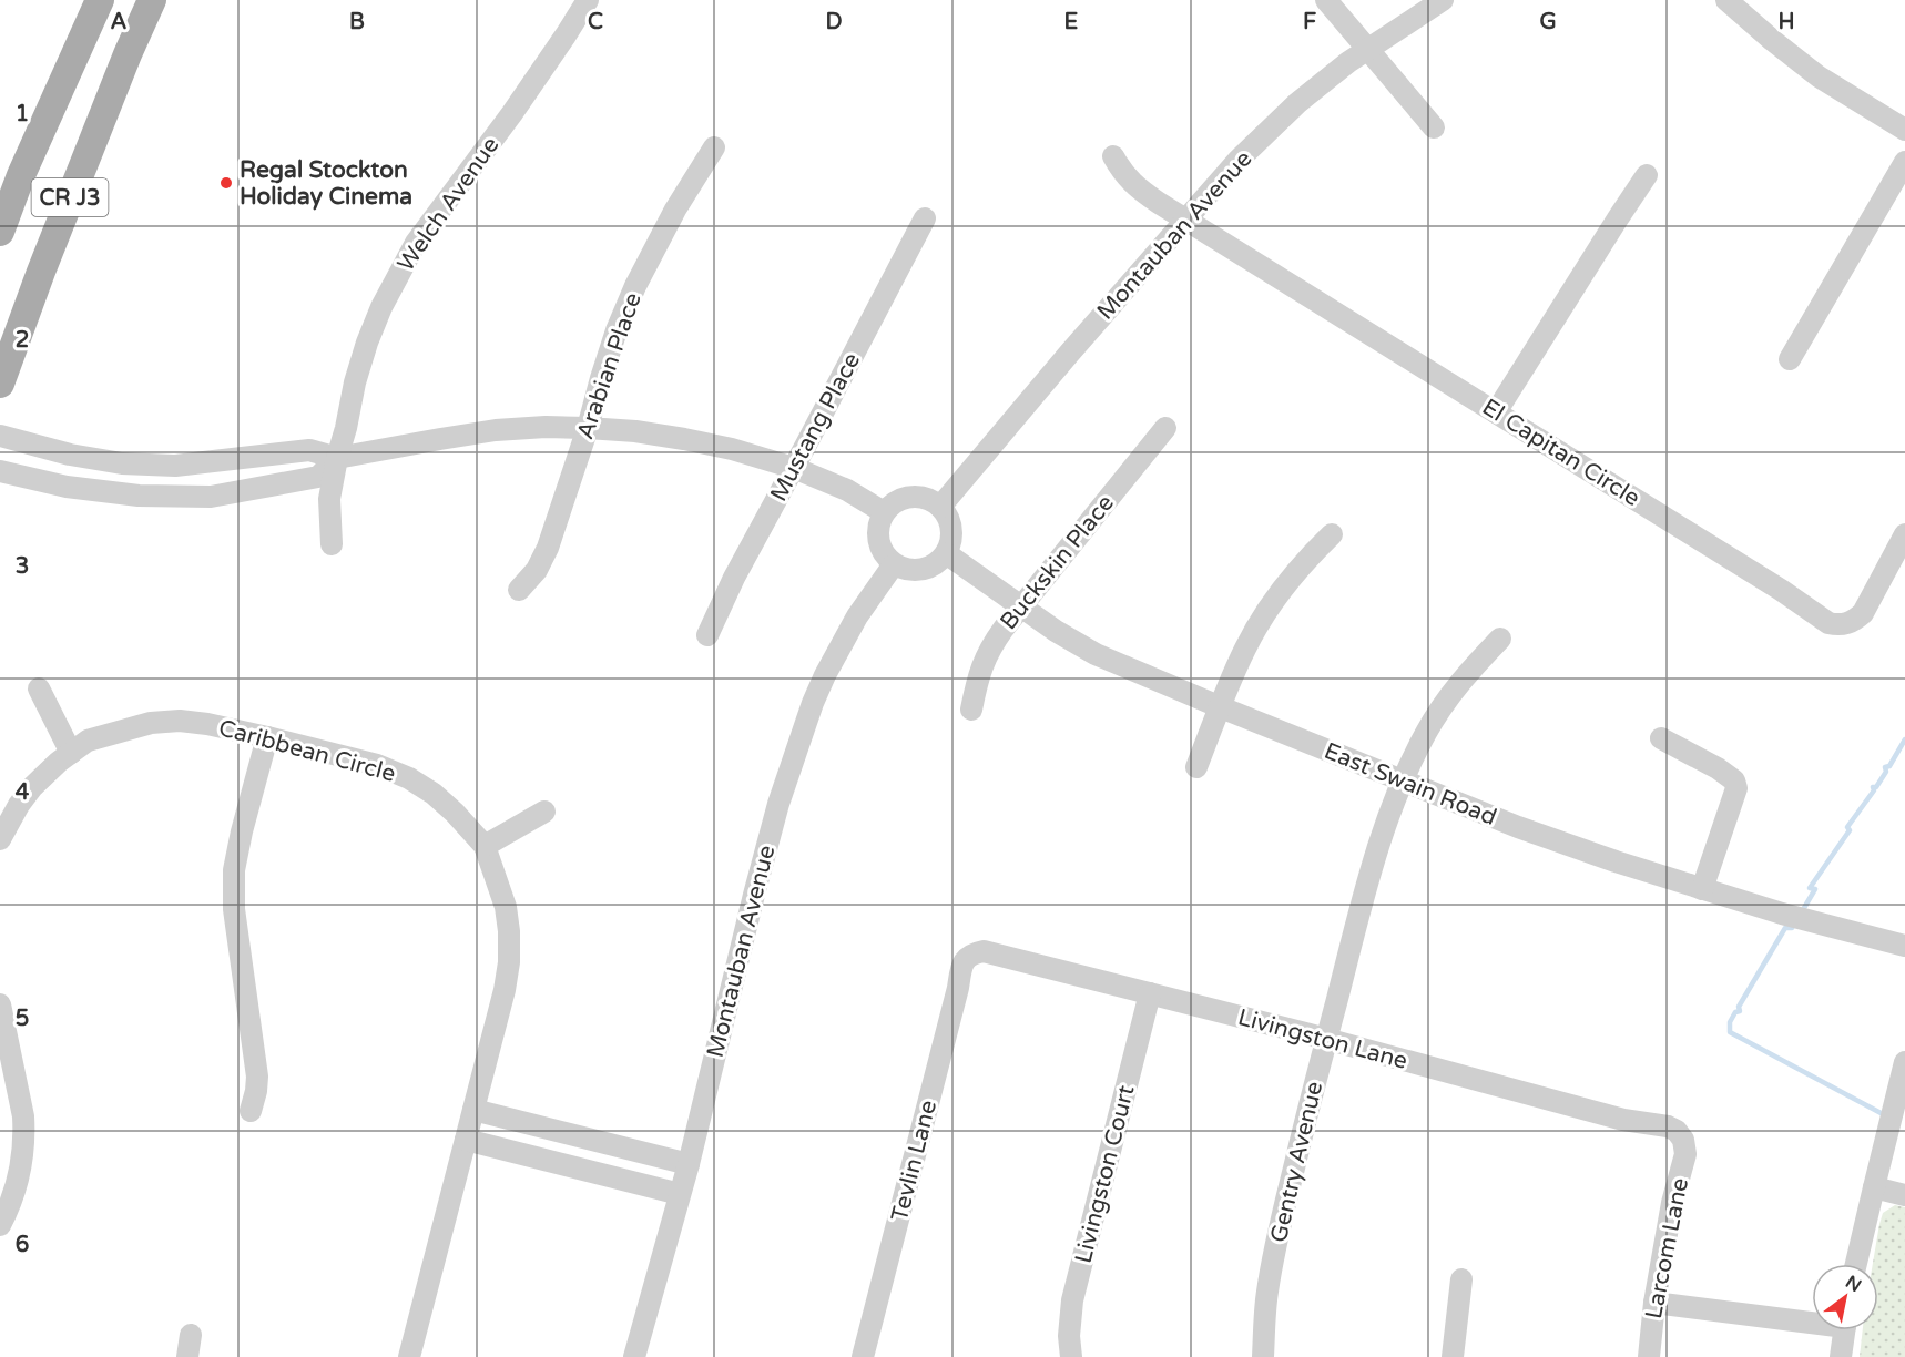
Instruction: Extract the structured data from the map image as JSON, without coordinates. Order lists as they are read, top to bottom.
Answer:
{
  "streets": {
    "main road": ["CR J3"],
    "street": [
      "Welch Avenue",
      "Montauban Avenue",
      "Arabian Place",
      "Mustang Place",
      "El Capitan Circle",
      "Buckskin Place",
      "Caribbean Circle",
      "East Swain Road",
      "Livingston Lane",
      "Tevlin Lane",
      "Gentry Avenue",
      "Livingston Court",
      "Larcom Lane"
    ]
  },
  "crossings": [
    ["Montauban Avenue", "El Capitan Circle"],
    ["Montauban Avenue", "East Swain Road"],
    ["Buckskin Place", "East Swain Road"],
    ["East Swain Road", "Gentry Avenue"],
    ["Livingston Lane", "Tevlin Lane"],
    ["Livingston Lane", "Gentry Avenue"],
    ["Livingston Lane", "Livingston Court"],
    ["Livingston Lane", "Larcom Lane"]
  ],
  "places": ["Regal Stockton Holiday Cinema"],
  "north": "top right",
  "grid": {
    "columns": [
      "A",
      "B",
      "C",
      "D",
      "E",
      "F",
      "G",
      "H"
    ],
    "rows": [
      "1",
      "2",
      "3",
      "4",
      "5",
      "6"
    ]
  }
}
